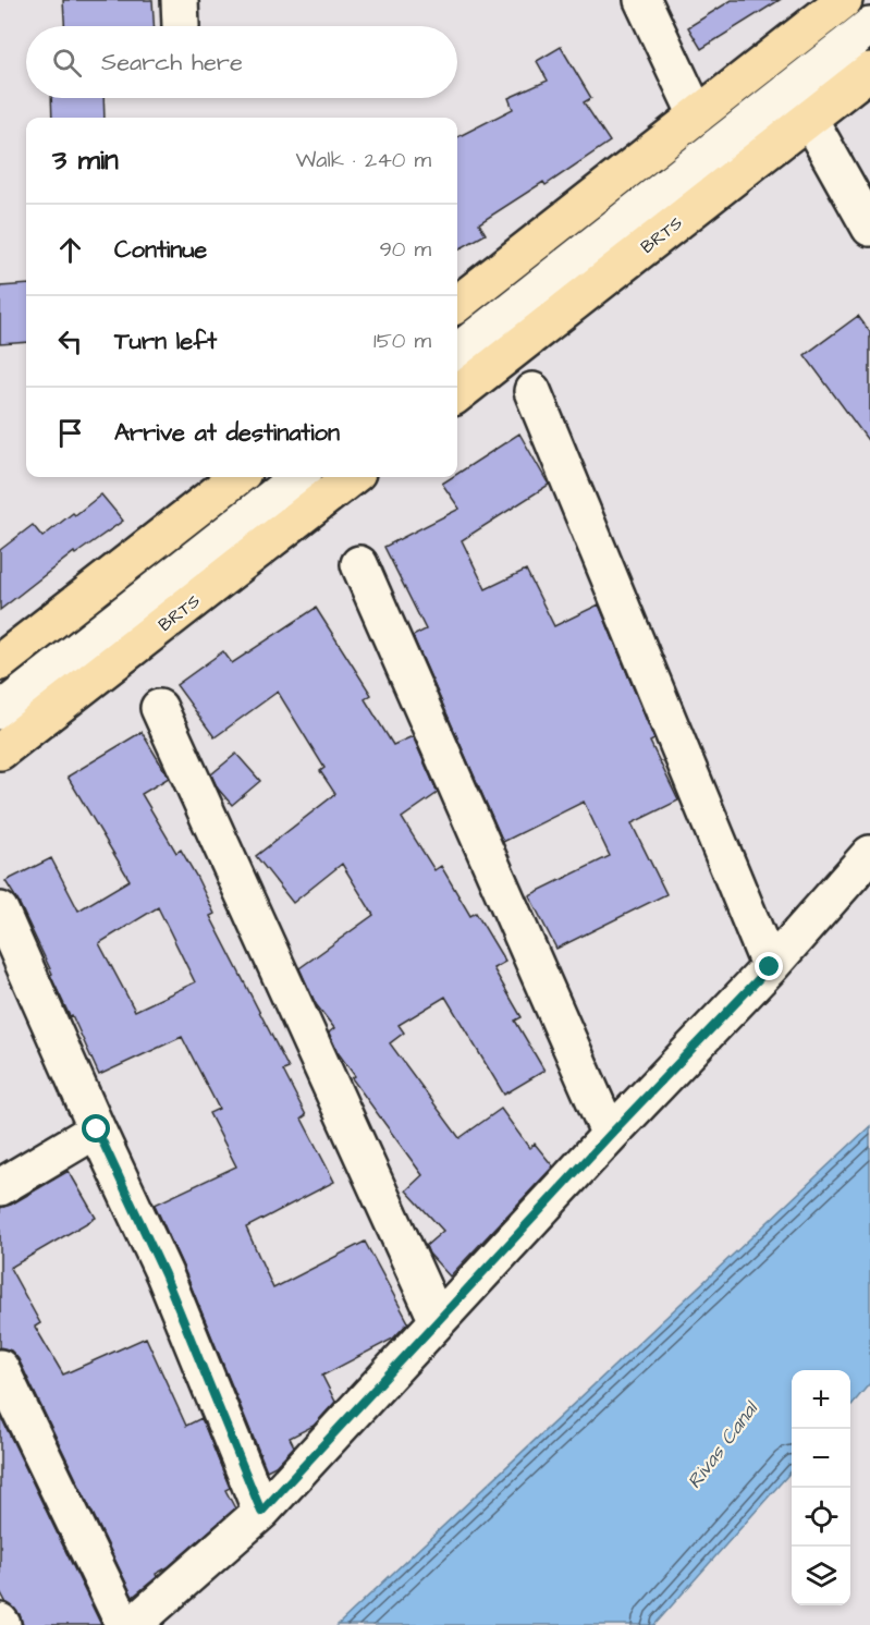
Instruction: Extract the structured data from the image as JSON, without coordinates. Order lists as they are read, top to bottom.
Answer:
{
  "streets": {
    "main road": ["BRTS"]
  },
  "water": ["Rivas Canal"],
  "page": {
    "search": "Search here",
    "heading": ["3 min", "Walk · 240 m"],
    "list": [
      ["Continue", "90 m"],
      ["Turn left", "150 m"],
      "Arrive at destination"
    ],
    "map_buttons": ["+", "−"]
  }
}
